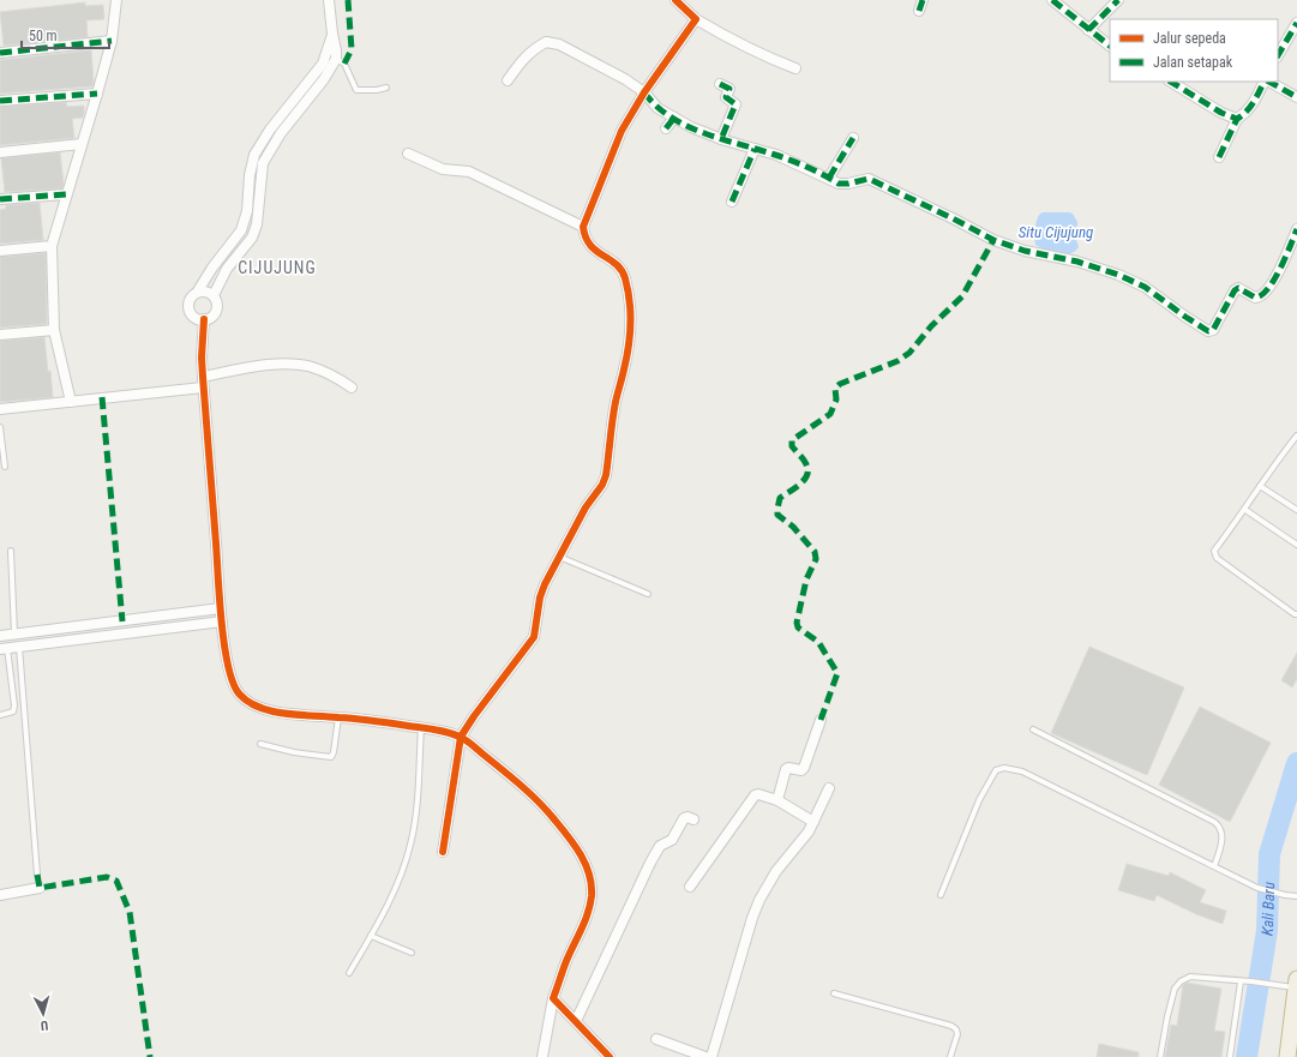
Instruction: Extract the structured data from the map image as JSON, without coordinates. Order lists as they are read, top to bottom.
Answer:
{
  "districts": ["CIJUJUNG"],
  "water": ["Situ Cijujung", "Kali Baru"],
  "legend": ["Jalur sepeda", "Jalan setapak"],
  "scale_bar": "50 m",
  "north": "bottom"
}
